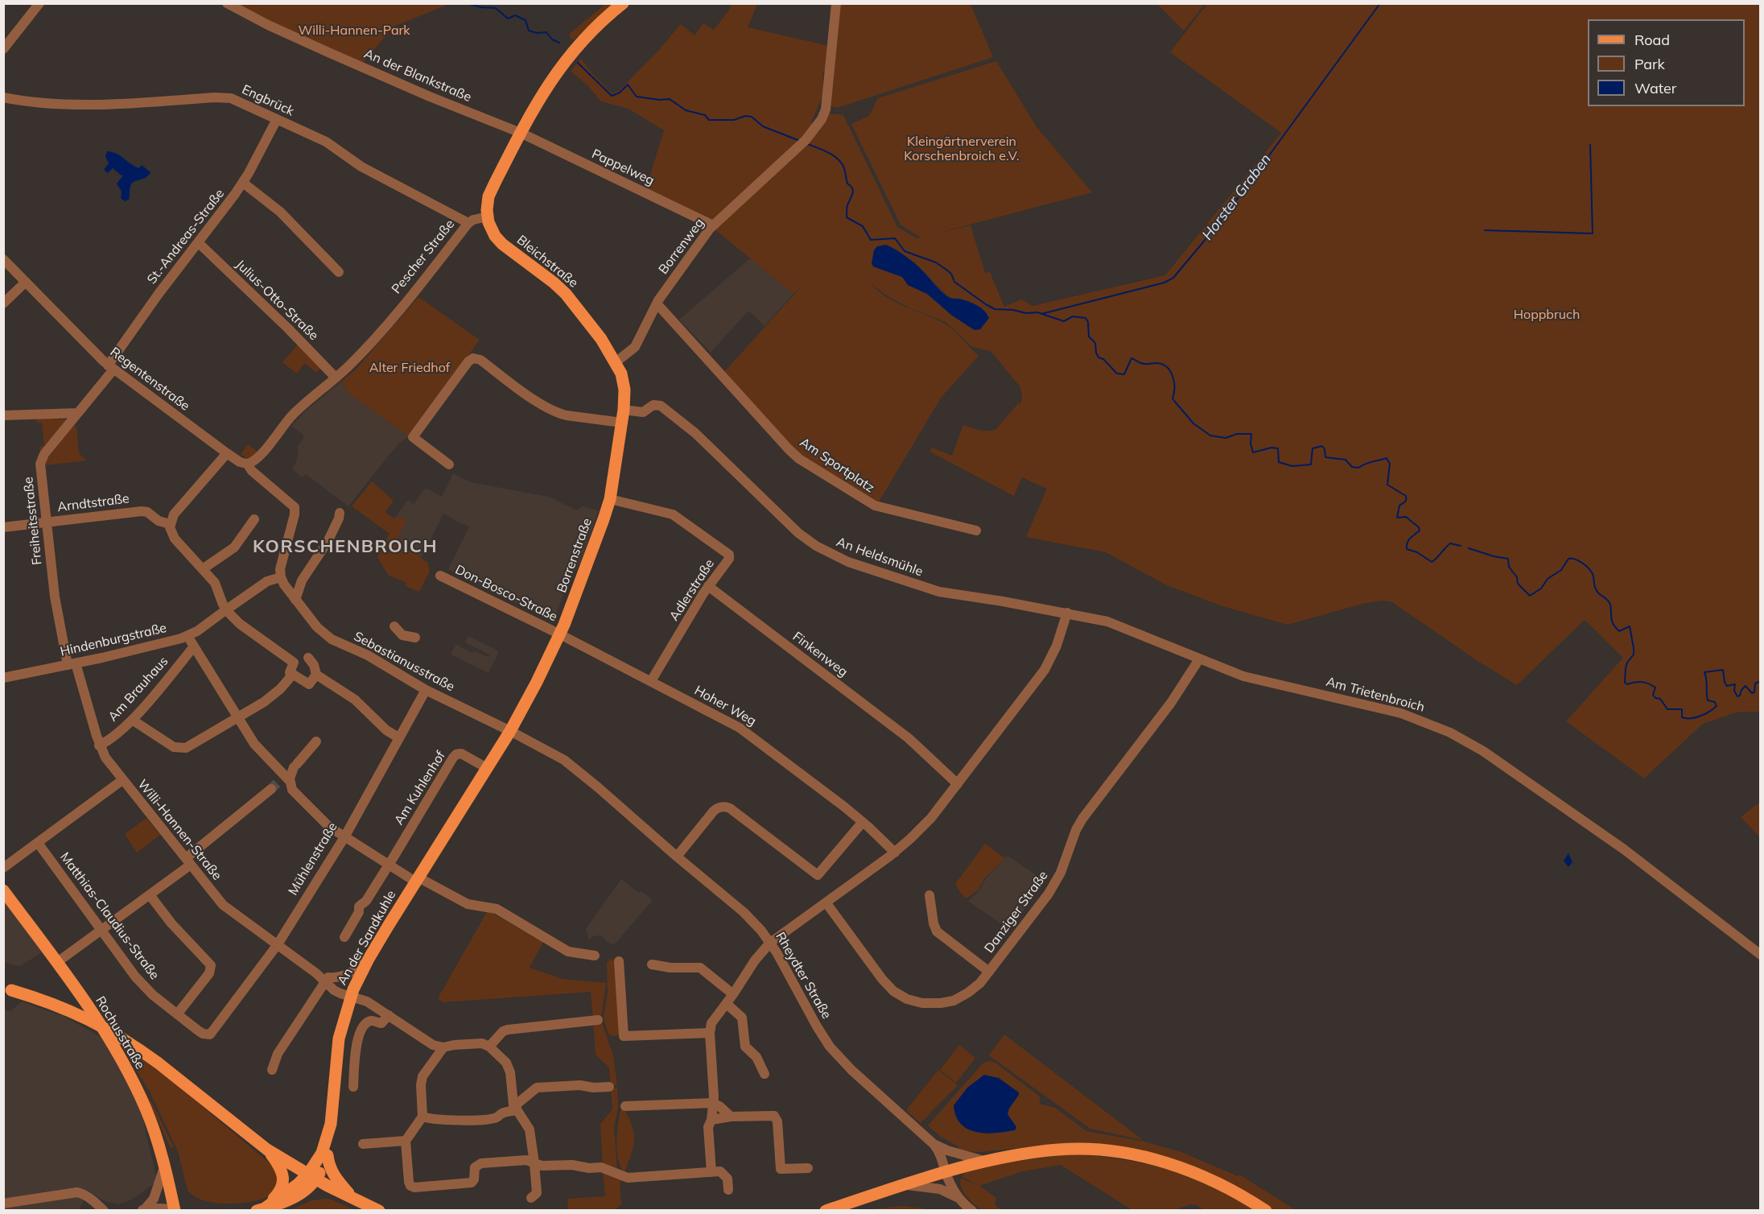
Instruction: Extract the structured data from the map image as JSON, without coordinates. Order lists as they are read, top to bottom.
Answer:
{
  "streets": {
    "main road": [
      "Bleichstraße",
      "Borrenstraße",
      "An der Sandkuhle",
      "Rochusstraße"
    ],
    "street": [
      "An der Blankstraße",
      "Engbrück",
      "Pappelweg",
      "St.-Andreas-Straße",
      "Borrenweg",
      "Pescher Straße",
      "Julius-Otto-Straße",
      "Regentenstraße",
      "Am Sportplatz",
      "Arndtstraße",
      "Freiheitsstraße",
      "An Heldsmühle",
      "Adlerstraße",
      "Don-Bosco-Straße",
      "Hindenburgstraße",
      "Finkenweg",
      "Sebastianusstraße",
      "Am Brauhaus",
      "Am Trietenbroich",
      "Hoher Weg",
      "Am Kuhlenhof",
      "Willi-Hannen-Straße",
      "Mühlenstraße",
      "Danziger Straße",
      "Matthias-Claudius-Straße",
      "Rheydter Straße"
    ]
  },
  "crossings": [
    ["An der Blankstraße", "Pappelweg"],
    ["Engbrück", "St.-Andreas-Straße"],
    ["Engbrück", "Pescher Straße"],
    ["Pappelweg", "Borrenweg"],
    ["St.-Andreas-Straße", "Julius-Otto-Straße"],
    ["St.-Andreas-Straße", "Regentenstraße"],
    ["St.-Andreas-Straße", "Freiheitsstraße"],
    ["Borrenweg", "Bleichstraße"],
    ["Borrenweg", "Am Sportplatz"],
    ["Pescher Straße", "Bleichstraße"],
    ["Pescher Straße", "Julius-Otto-Straße"],
    ["Pescher Straße", "Regentenstraße"],
    ["Bleichstraße", "Borrenstraße"],
    ["Regentenstraße", "Freiheitsstraße"],
    ["Regentenstraße", "Hindenburgstraße"],
    ["Regentenstraße", "Sebastianusstraße"],
    ["Arndtstraße", "Freiheitsstraße"],
    ["Freiheitsstraße", "Hindenburgstraße"],
    ["Freiheitsstraße", "Willi-Hannen-Straße"],
    ["Borrenstraße", "An Heldsmühle"],
    ["Borrenstraße", "Adlerstraße"],
    ["Borrenstraße", "Don-Bosco-Straße"],
    ["Borrenstraße", "Sebastianusstraße"],
    ["Borrenstraße", "Hoher Weg"],
    ["Borrenstraße", "An der Sandkuhle"],
    ["Borrenstraße", "Rheydter Straße"],
    ["An Heldsmühle", "Am Trietenbroich"],
    ["Adlerstraße", "Finkenweg"],
    ["Adlerstraße", "Hoher Weg"],
    ["Don-Bosco-Straße", "Hoher Weg"],
    ["Hindenburgstraße", "Sebastianusstraße"],
    ["Hindenburgstraße", "Willi-Hannen-Straße"],
    ["Sebastianusstraße", "Mühlenstraße"],
    ["Sebastianusstraße", "An der Sandkuhle"],
    ["Sebastianusstraße", "Rheydter Straße"],
    ["Am Brauhaus", "Willi-Hannen-Straße"],
    ["Am Trietenbroich", "Danziger Straße"],
    ["Am Kuhlenhof", "An der Sandkuhle"],
    ["Willi-Hannen-Straße", "Mühlenstraße"],
    ["Willi-Hannen-Straße", "An der Sandkuhle"],
    ["Mühlenstraße", "Matthias-Claudius-Straße"],
    ["An der Sandkuhle", "Rheydter Straße"]
  ],
  "districts": ["KORSCHENBROICH"],
  "water": ["Horster Graben"],
  "parks": [
    "Willi-Hannen-Park",
    "Kleingärtnerverein Korschenbroich e.V.",
    "Hoppbruch",
    "Alter Friedhof"
  ],
  "legend": ["Road", "Park", "Water"]
}
